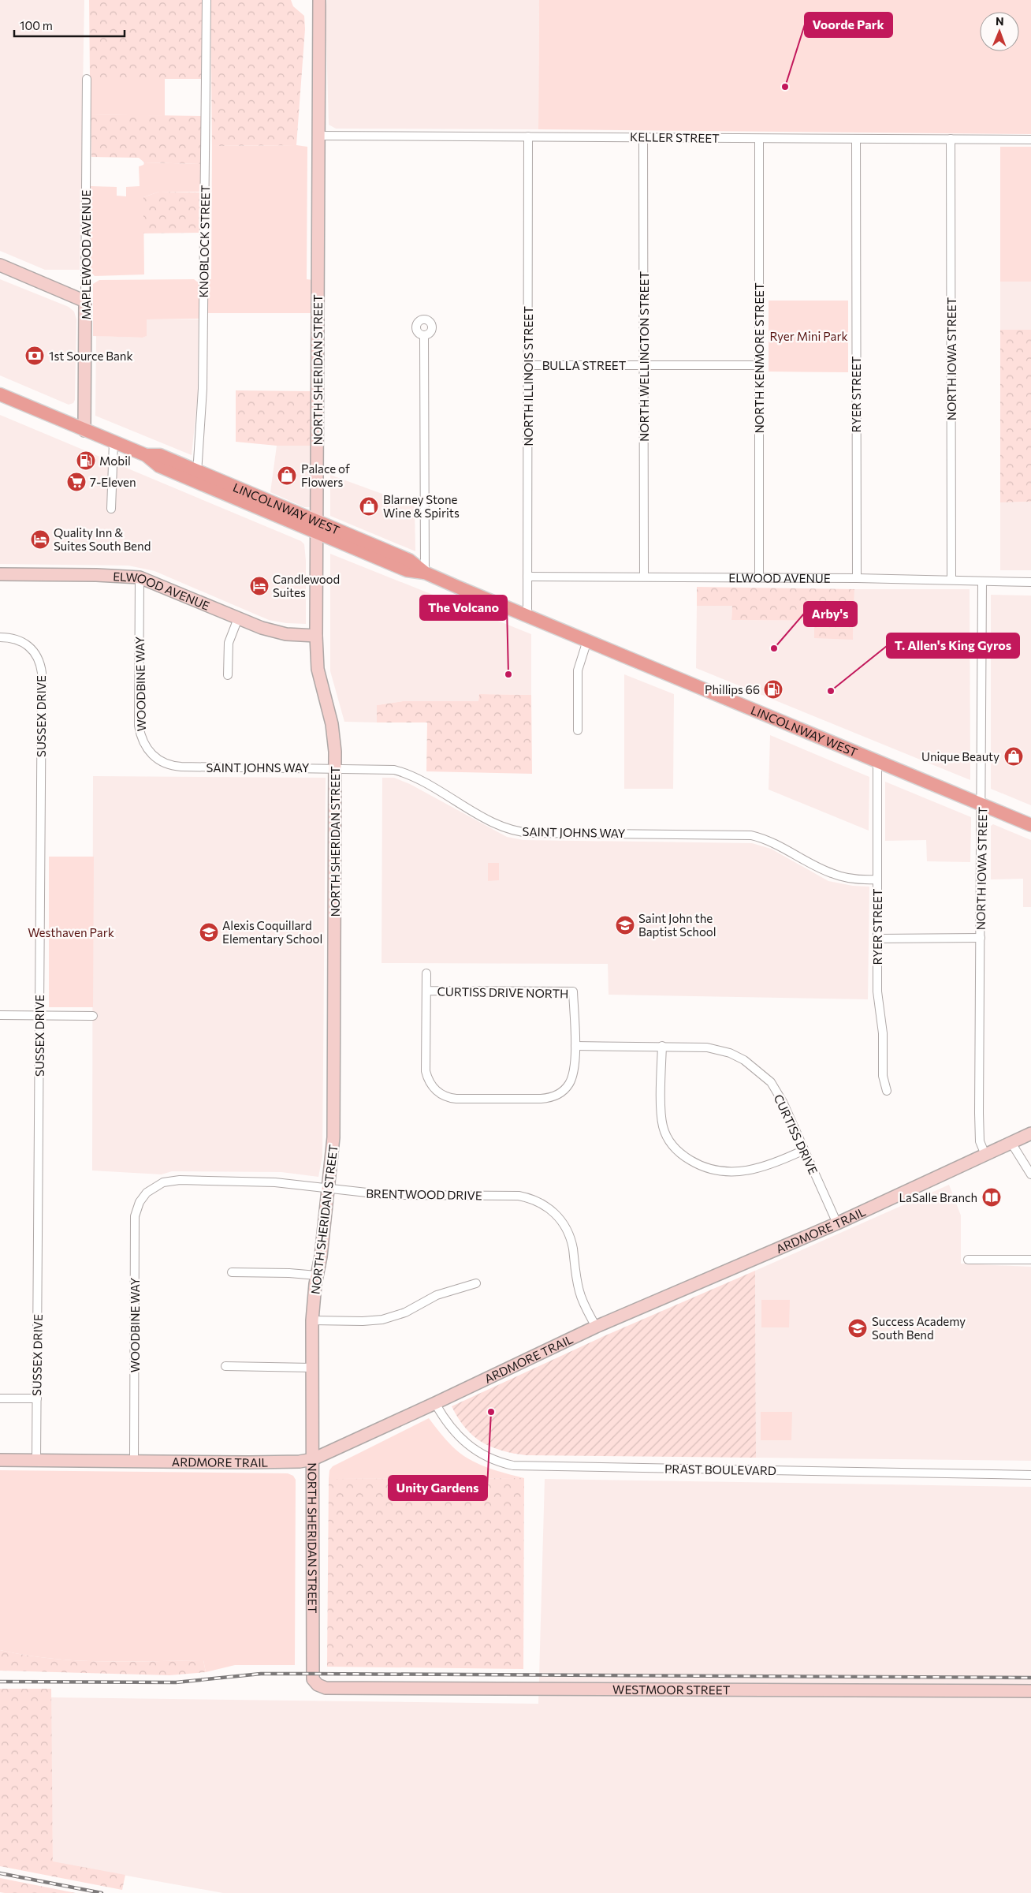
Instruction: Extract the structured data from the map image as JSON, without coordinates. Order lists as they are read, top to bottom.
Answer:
{
  "streets": {
    "main road": ["LINCOLNWAY WEST"],
    "street": [
      "KELLER STREET",
      "KNOBLOCK STREET",
      "MAPLEWOOD AVENUE",
      "NORTH WELLINGTON STREET",
      "NORTH KENMORE STREET",
      "NORTH IOWA STREET",
      "BULLA STREET",
      "NORTH SHERIDAN STREET",
      "NORTH ILLINOIS STREET",
      "RYER STREET",
      "ELWOOD AVENUE",
      "WOODBINE WAY",
      "SUSSEX DRIVE",
      "SAINT JOHNS WAY",
      "CURTISS DRIVE NORTH",
      "CURTISS DRIVE",
      "BRENTWOOD DRIVE",
      "ARDMORE TRAIL",
      "PRAST BOULEVARD",
      "WESTMOOR STREET"
    ]
  },
  "crossings": [
    ["KELLER STREET", "NORTH WELLINGTON STREET"],
    ["KELLER STREET", "NORTH KENMORE STREET"],
    ["KELLER STREET", "NORTH IOWA STREET"],
    ["KELLER STREET", "NORTH SHERIDAN STREET"],
    ["KELLER STREET", "NORTH ILLINOIS STREET"],
    ["KELLER STREET", "RYER STREET"],
    ["KNOBLOCK STREET", "LINCOLNWAY WEST"],
    ["MAPLEWOOD AVENUE", "LINCOLNWAY WEST"],
    ["NORTH WELLINGTON STREET", "BULLA STREET"],
    ["NORTH WELLINGTON STREET", "ELWOOD AVENUE"],
    ["NORTH KENMORE STREET", "BULLA STREET"],
    ["NORTH KENMORE STREET", "ELWOOD AVENUE"],
    ["NORTH IOWA STREET", "LINCOLNWAY WEST"],
    ["NORTH IOWA STREET", "ELWOOD AVENUE"],
    ["NORTH IOWA STREET", "ARDMORE TRAIL"],
    ["BULLA STREET", "NORTH ILLINOIS STREET"],
    ["NORTH SHERIDAN STREET", "LINCOLNWAY WEST"],
    ["NORTH SHERIDAN STREET", "ELWOOD AVENUE"],
    ["NORTH SHERIDAN STREET", "SAINT JOHNS WAY"],
    ["NORTH SHERIDAN STREET", "BRENTWOOD DRIVE"],
    ["NORTH SHERIDAN STREET", "ARDMORE TRAIL"],
    ["NORTH SHERIDAN STREET", "WESTMOOR STREET"],
    ["NORTH ILLINOIS STREET", "LINCOLNWAY WEST"],
    ["NORTH ILLINOIS STREET", "ELWOOD AVENUE"],
    ["RYER STREET", "LINCOLNWAY WEST"],
    ["RYER STREET", "ELWOOD AVENUE"],
    ["RYER STREET", "SAINT JOHNS WAY"],
    ["ELWOOD AVENUE", "WOODBINE WAY"],
    ["WOODBINE WAY", "SAINT JOHNS WAY"],
    ["WOODBINE WAY", "BRENTWOOD DRIVE"],
    ["WOODBINE WAY", "ARDMORE TRAIL"],
    ["SUSSEX DRIVE", "ARDMORE TRAIL"],
    ["CURTISS DRIVE NORTH", "CURTISS DRIVE"],
    ["CURTISS DRIVE", "ARDMORE TRAIL"],
    ["BRENTWOOD DRIVE", "ARDMORE TRAIL"],
    ["ARDMORE TRAIL", "PRAST BOULEVARD"]
  ],
  "parks": ["Ryer Mini Park", "Westhaven Park"],
  "places": {
    "other": [
      "Voorde Park",
      "Arby's",
      "The Volcano",
      "T. Allen's King Gyros",
      "Unity Gardens"
    ],
    "bank": ["1st Source Bank"],
    "fuel station": ["Mobil", "Phillips 66"],
    "shop": ["Palace of Flowers", "Blarney Stone Wine & Spirits", "Unique Beauty"],
    "supermarket": ["7-Eleven"],
    "hotel": ["Quality Inn & Suites South Bend", "Candlewood Suites"],
    "school or university": ["Saint John the Baptist School", "Alexis Coquillard Elementary School", "Success Academy South Bend"],
    "library": ["LaSalle Branch"]
  },
  "scale_bar": "100 m",
  "north": "top"
}
